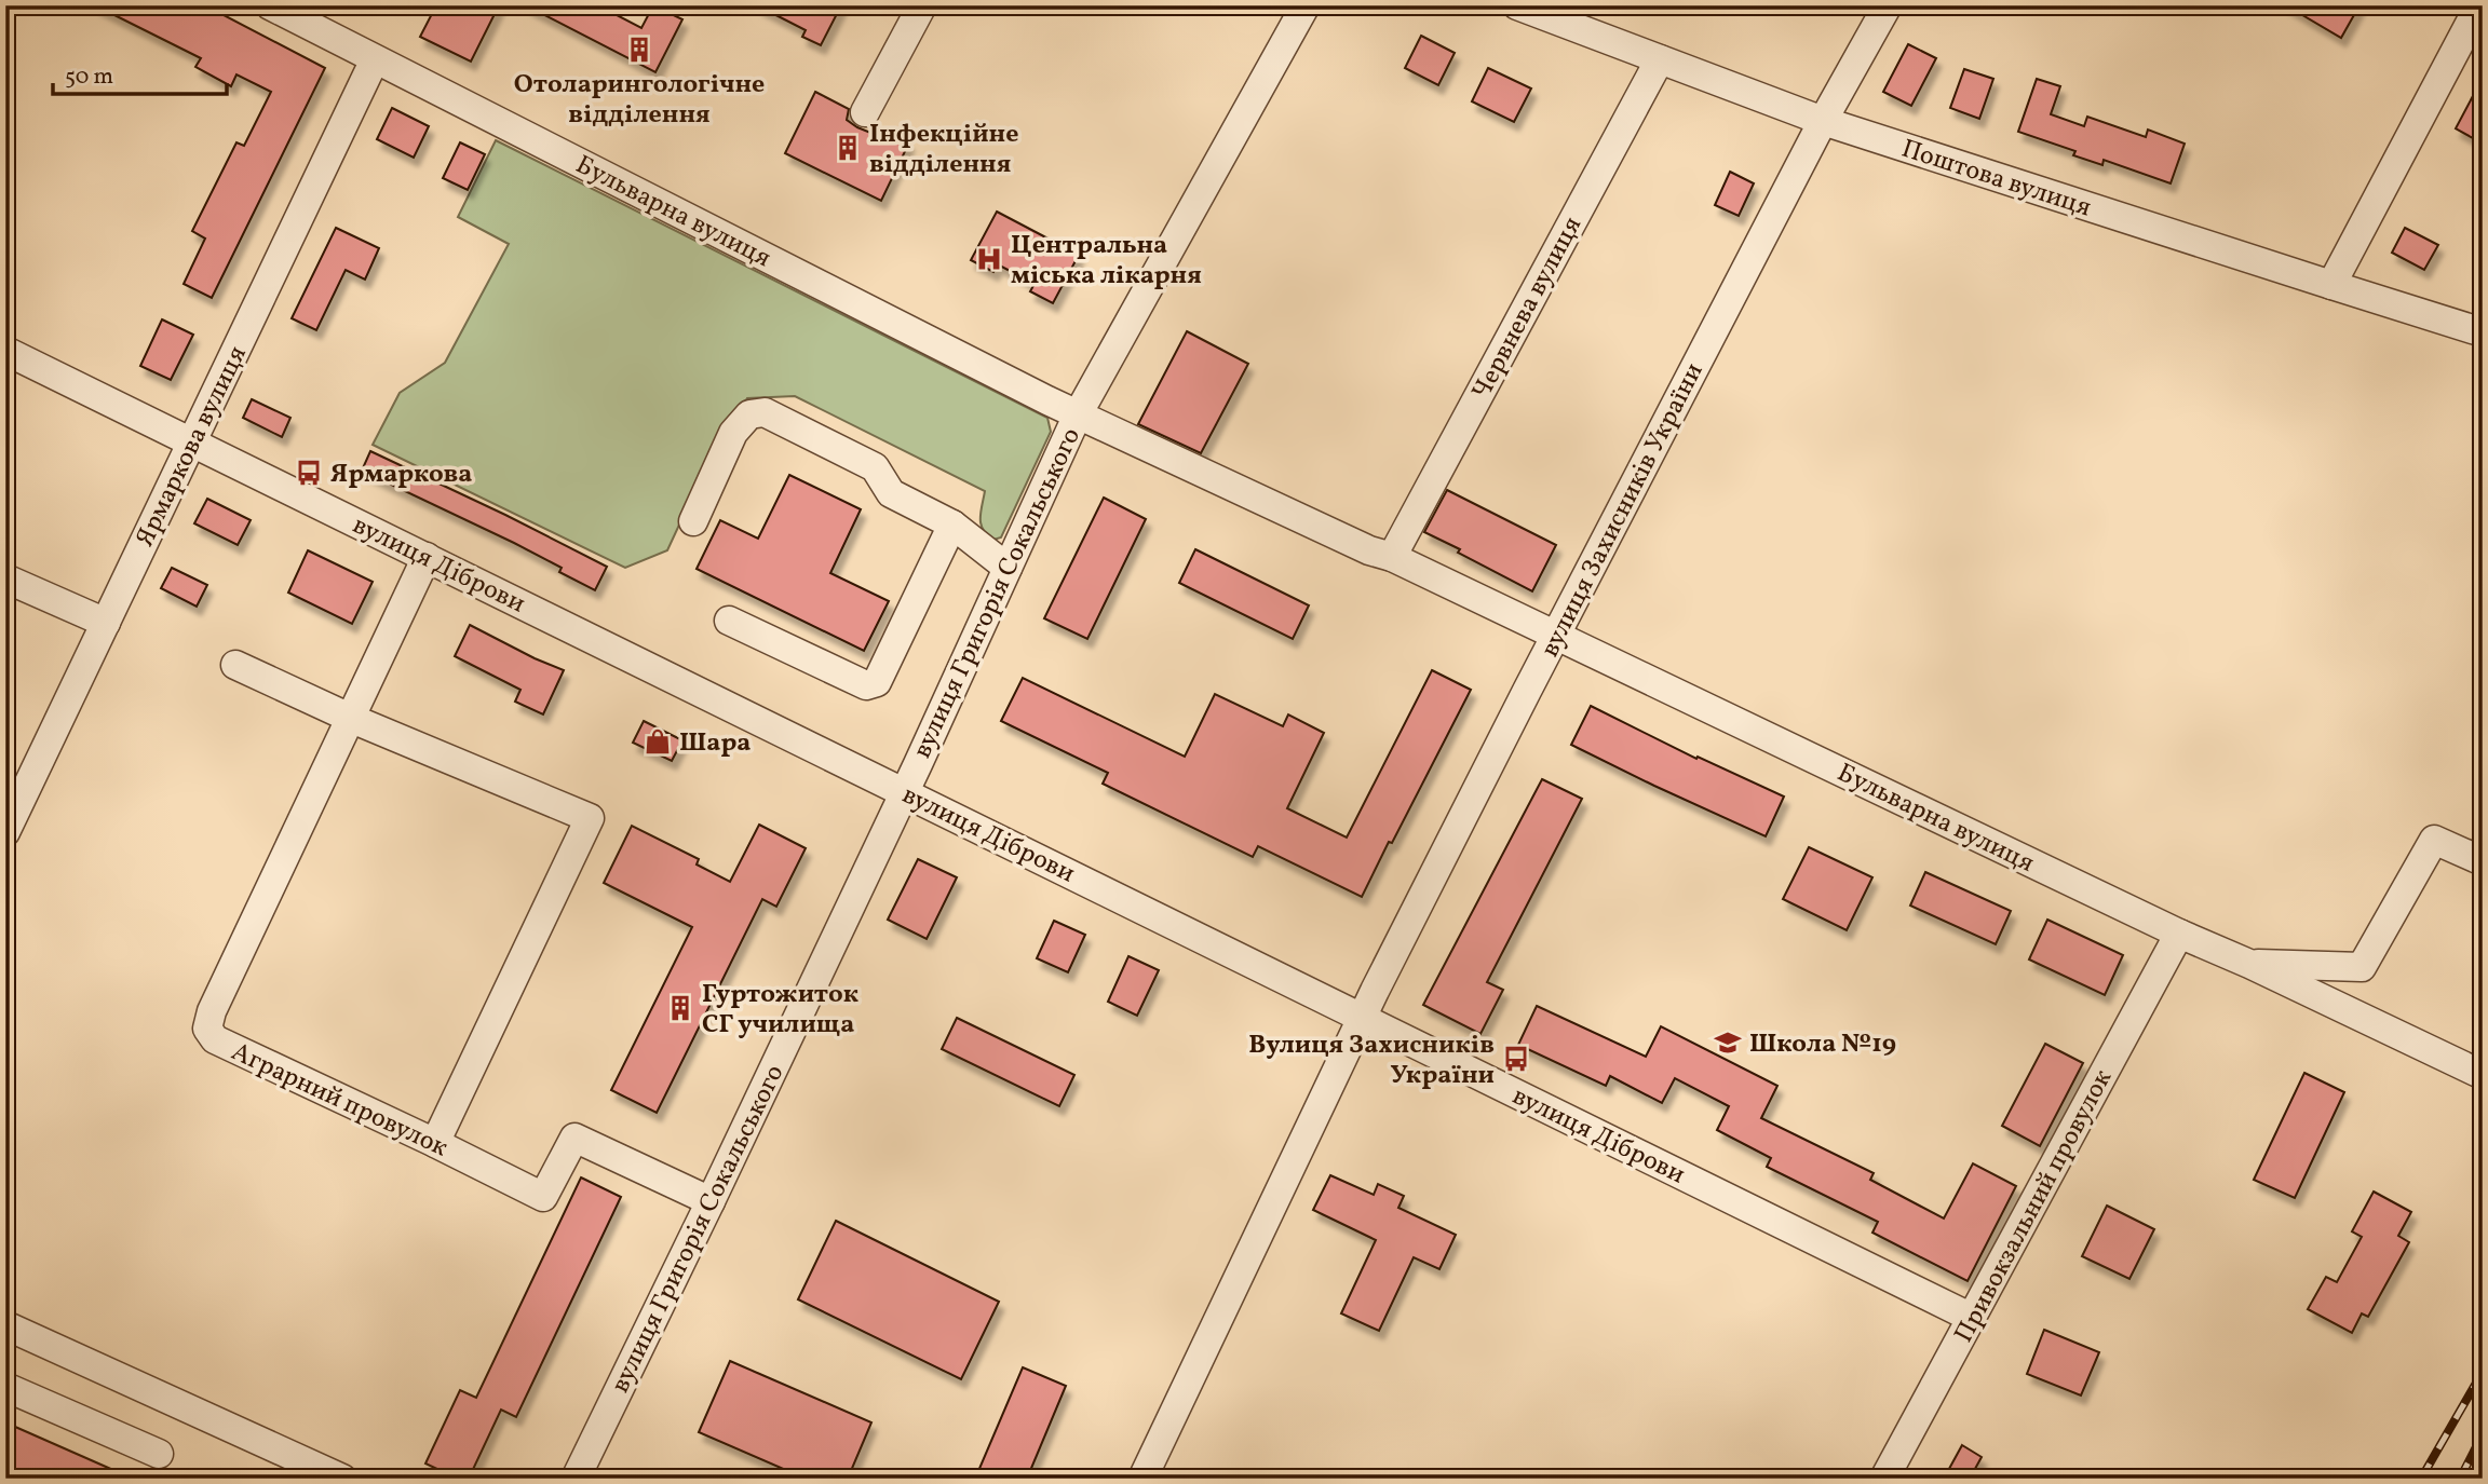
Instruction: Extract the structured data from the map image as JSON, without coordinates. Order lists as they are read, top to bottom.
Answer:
{
  "streets": {
    "street": [
      "Поштова вулиця",
      "Бульварна вулиця",
      "Червнева вулиця",
      "Ярмаркова вулиця",
      "вулиця Захисників України",
      "вулиця Діброви",
      "вулиця Григорія Сокальського",
      "Аграрний провулок",
      "Привокзальний провулок"
    ]
  },
  "crossings": [
    ["Поштова вулиця", "Червнева вулиця"],
    ["Поштова вулиця", "вулиця Захисників України"],
    ["Бульварна вулиця", "Червнева вулиця"],
    ["Бульварна вулиця", "Ярмаркова вулиця"],
    ["Бульварна вулиця", "вулиця Захисників України"],
    ["Бульварна вулиця", "вулиця Григорія Сокальського"],
    ["Бульварна вулиця", "Привокзальний провулок"],
    ["Ярмаркова вулиця", "вулиця Діброви"],
    ["вулиця Захисників України", "вулиця Діброви"],
    ["вулиця Діброви", "вулиця Григорія Сокальського"],
    ["вулиця Діброви", "Аграрний провулок"],
    ["вулиця Діброви", "Привокзальний провулок"],
    ["вулиця Григорія Сокальського", "Аграрний провулок"]
  ],
  "places": {
    "building": ["Отоларингологічне відділення", "Інфекційне відділення", "Гуртожиток СГ училища"],
    "hospital": ["Центральна міська лікарня"],
    "bus stop": ["Ярмаркова", "Вулиця Захисників України"],
    "shop": ["Шара"],
    "school or university": ["Школа №19"]
  },
  "scale_bar": "50 m"
}
